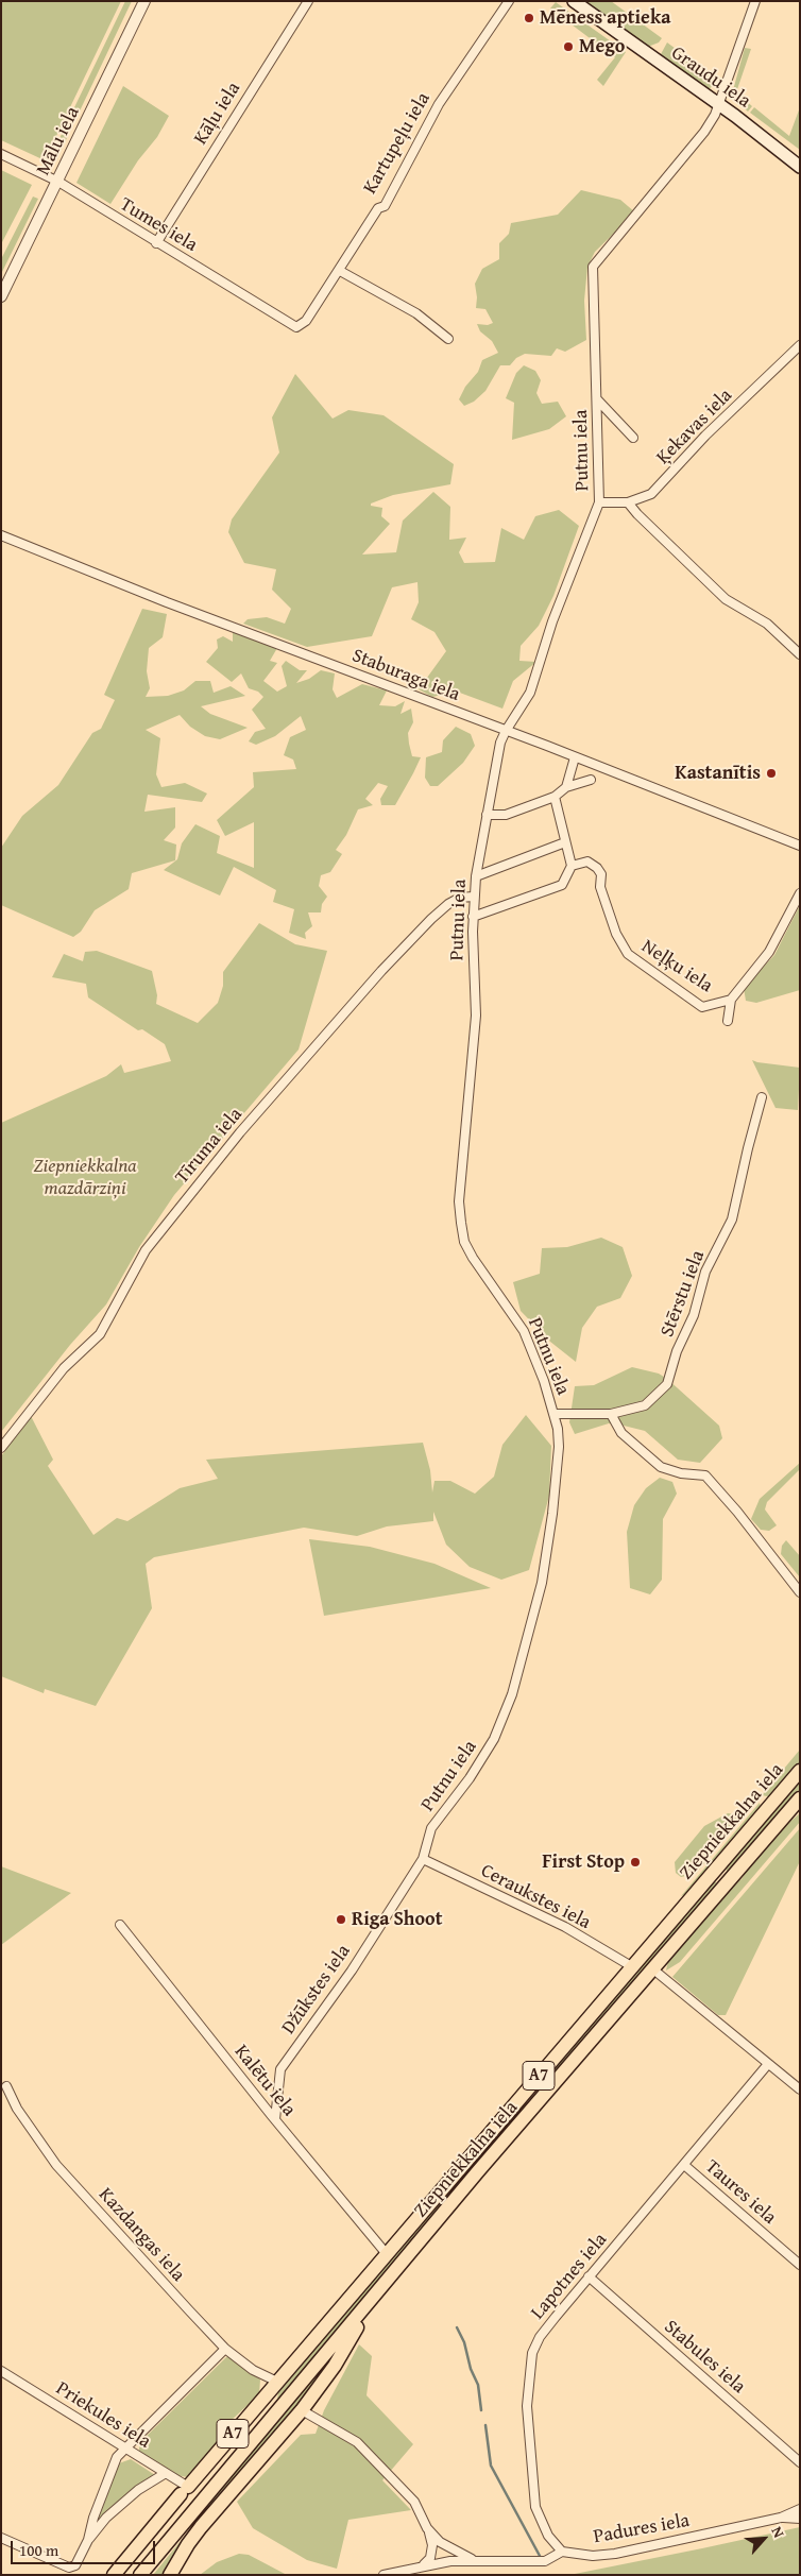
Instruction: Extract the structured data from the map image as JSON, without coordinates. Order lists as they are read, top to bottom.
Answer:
{
  "streets": {
    "highway": ["Ziepniekkalna iela", "A7"],
    "main road": ["Graudu iela"],
    "street": [
      "Kāļu iela",
      "Mālu iela",
      "Kartupeļu iela",
      "Tumes iela",
      "Ķekavas iela",
      "Putnu iela",
      "Staburaga iela",
      "Neļķu iela",
      "Tīruma iela",
      "Stērstu iela",
      "Ceraukstes iela",
      "Džūkstes iela",
      "Kalētu iela",
      "Taures iela",
      "Kazdangas iela",
      "Lapotnes iela",
      "Stabules iela",
      "Priekules iela",
      "Padures iela"
    ]
  },
  "crossings": [
    ["Graudu iela", "Putnu iela"],
    ["Kāļu iela", "Tumes iela"],
    ["Mālu iela", "Tumes iela"],
    ["Kartupeļu iela", "Tumes iela"],
    ["Ķekavas iela", "Putnu iela"],
    ["Putnu iela", "Staburaga iela"],
    ["Putnu iela", "Tīruma iela"],
    ["Putnu iela", "Stērstu iela"],
    ["Putnu iela", "Ceraukstes iela"],
    ["Putnu iela", "Džūkstes iela"],
    ["Ziepniekkalna iela", "Ceraukstes iela"],
    ["Ziepniekkalna iela", "Kalētu iela"],
    ["Ziepniekkalna iela", "Kazdangas iela"],
    ["Ziepniekkalna iela", "Priekules iela"],
    ["Ceraukstes iela", "Džūkstes iela"],
    ["Džūkstes iela", "Kalētu iela"],
    ["Taures iela", "Lapotnes iela"],
    ["Lapotnes iela", "Stabules iela"],
    ["Lapotnes iela", "Padures iela"]
  ],
  "parks": ["Ziepniekkalna mazdārziņi"],
  "places": [
    "Mēness aptieka",
    "Mego",
    "Kastanītis",
    "First Stop",
    "Riga Shoot"
  ],
  "scale_bar": "100 m",
  "north": "top right"
}
